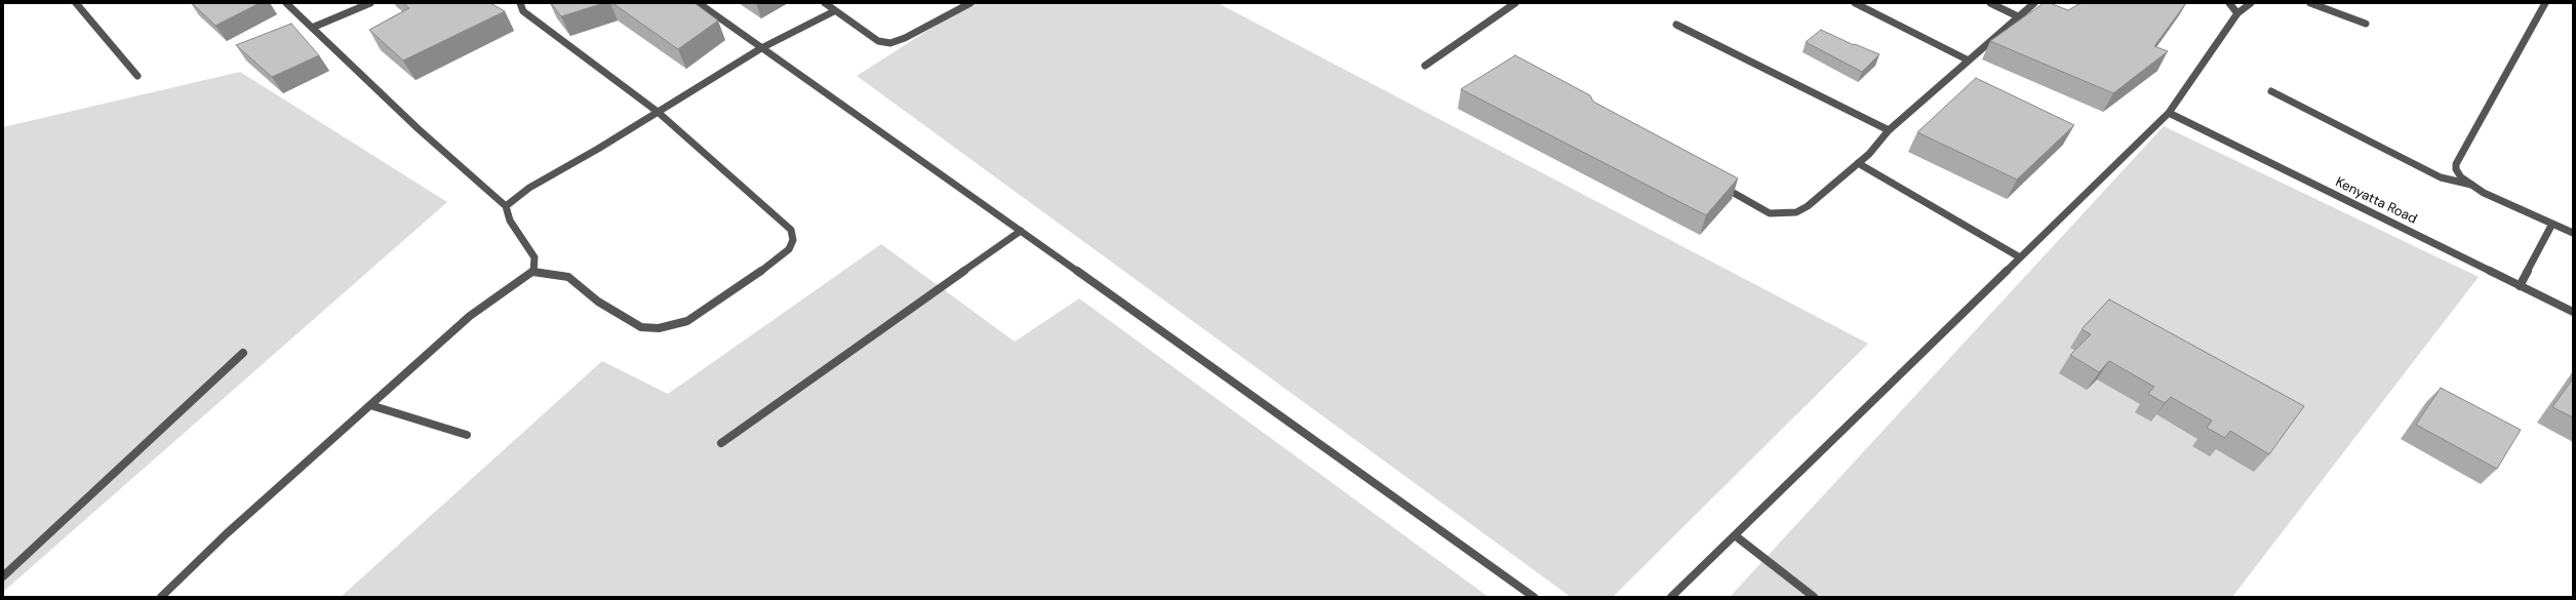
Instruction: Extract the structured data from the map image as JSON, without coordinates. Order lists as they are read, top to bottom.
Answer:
{
  "streets": {
    "street": ["Kenyatta Road"]
  }
}
